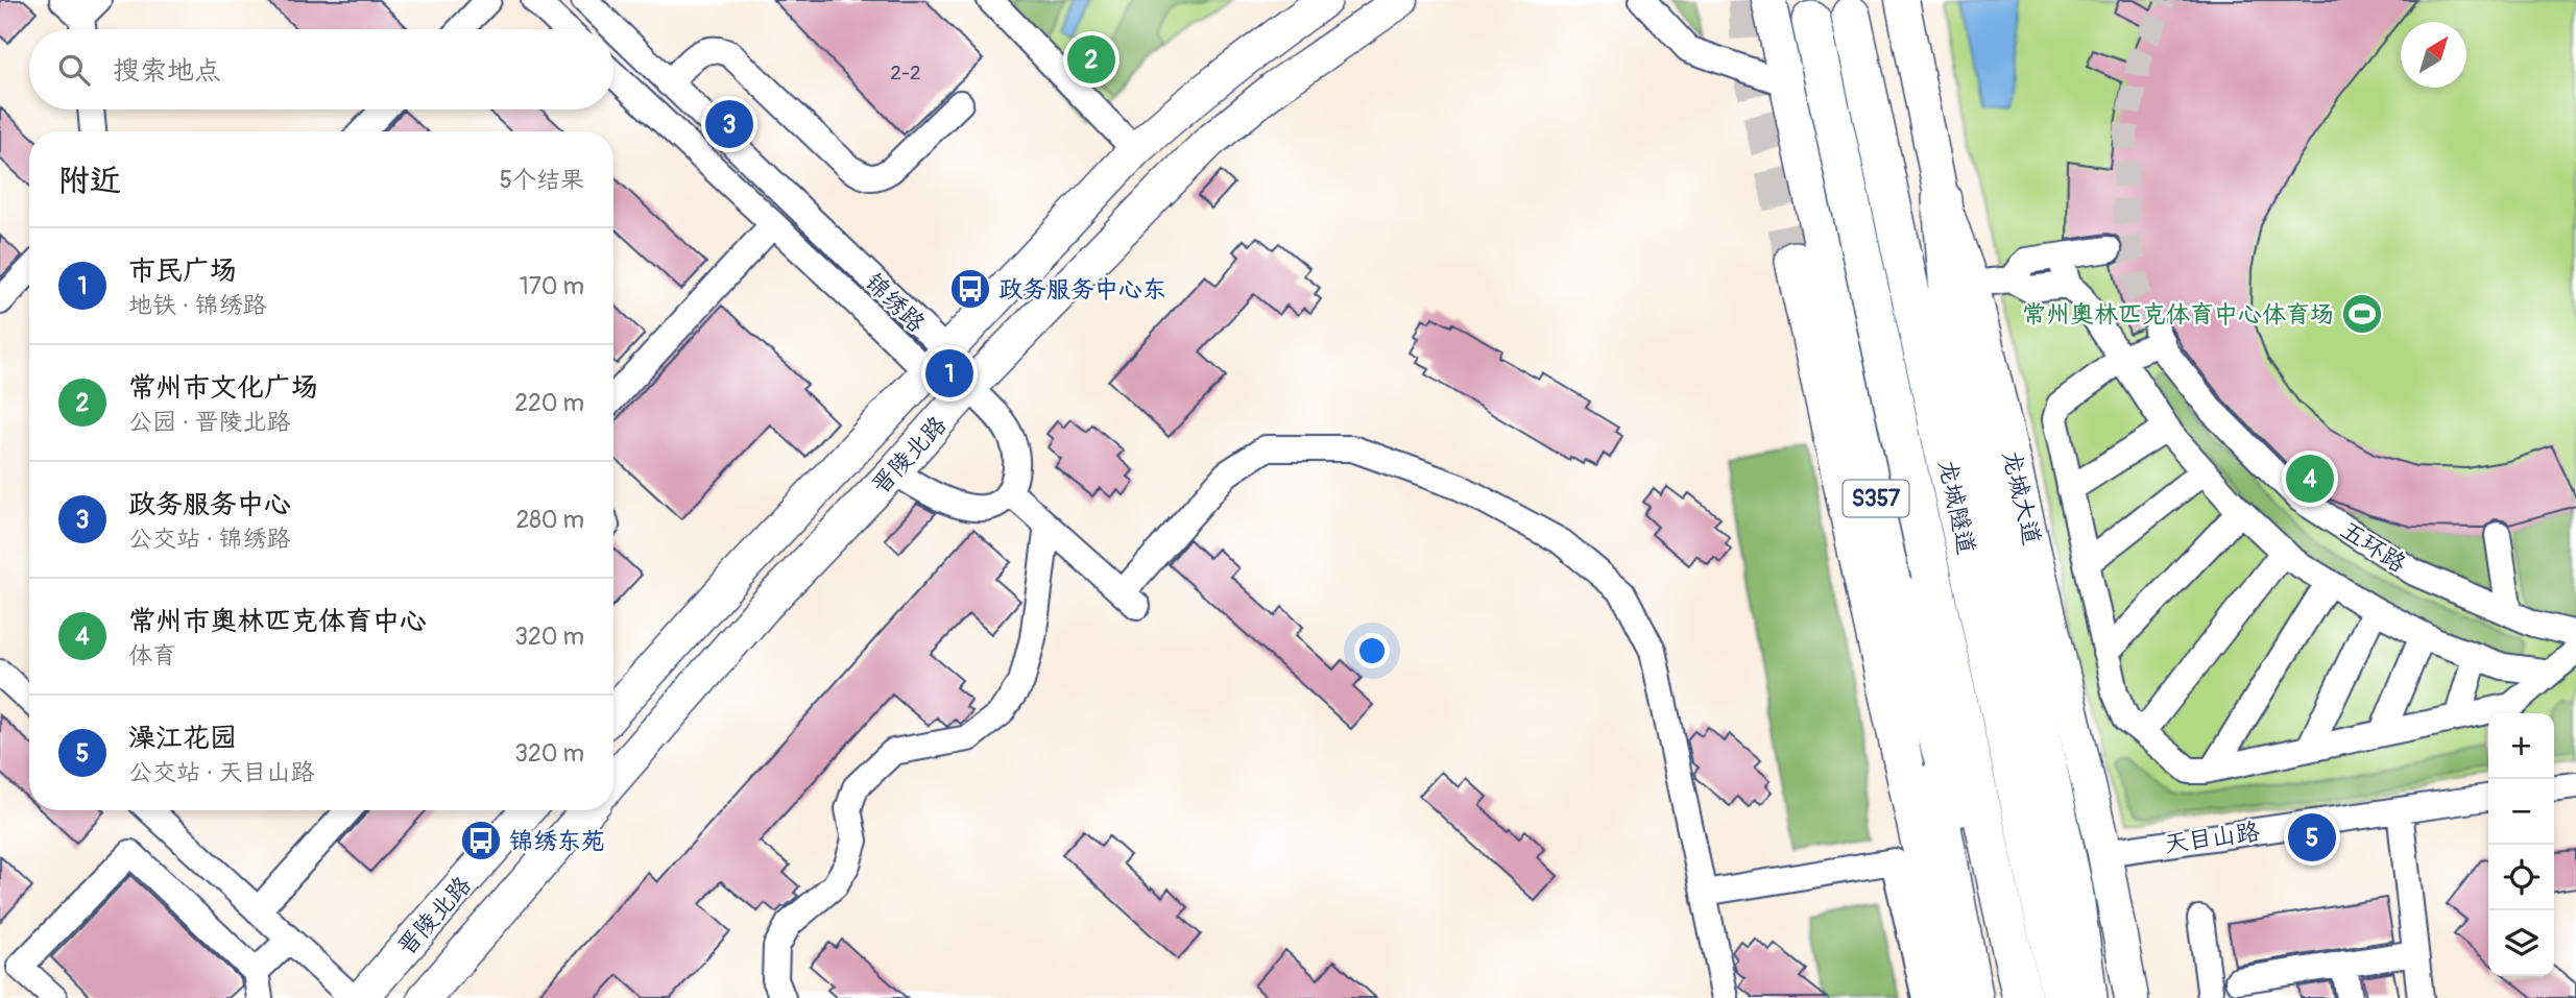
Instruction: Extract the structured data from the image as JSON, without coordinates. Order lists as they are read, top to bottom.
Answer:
{
  "streets": {
    "highway": ["龙城隧道"],
    "main road": ["晋陵北路", "龙城大道", "S357"],
    "street": ["锦绣路", "五环路", "天目山路"]
  },
  "crossings": [
    ["锦绣路", "晋陵北路"],
    ["龙城大道", "天目山路"]
  ],
  "places": {
    "bus stop": ["政务服务中心东", "锦绣东苑"],
    "sports": ["常州奥林匹克体育中心体育场"]
  },
  "house_numbers": ["2-2"],
  "north": "top right",
  "page": {
    "search": "搜索地点",
    "pins": [
      "2",
      "3",
      "1",
      "4",
      "5"
    ],
    "heading": ["附近", "5个结果"],
    "list": [
      {
        "mark": "1",
        "name": "市民广场",
        "note": "地铁 · 锦绣路",
        "value": "170 m"
      },
      {
        "mark": "2",
        "name": "常州市文化广场",
        "note": "公园 · 晋陵北路",
        "value": "220 m"
      },
      {
        "mark": "3",
        "name": "政务服务中心",
        "note": "公交站 · 锦绣路",
        "value": "280 m"
      },
      {
        "mark": "4",
        "name": "常州市奥林匹克体育中心",
        "note": "体育",
        "value": "320 m"
      },
      {
        "mark": "5",
        "name": "澡江花园",
        "note": "公交站 · 天目山路",
        "value": "320 m"
      }
    ],
    "map_buttons": ["+", "−"]
  }
}
